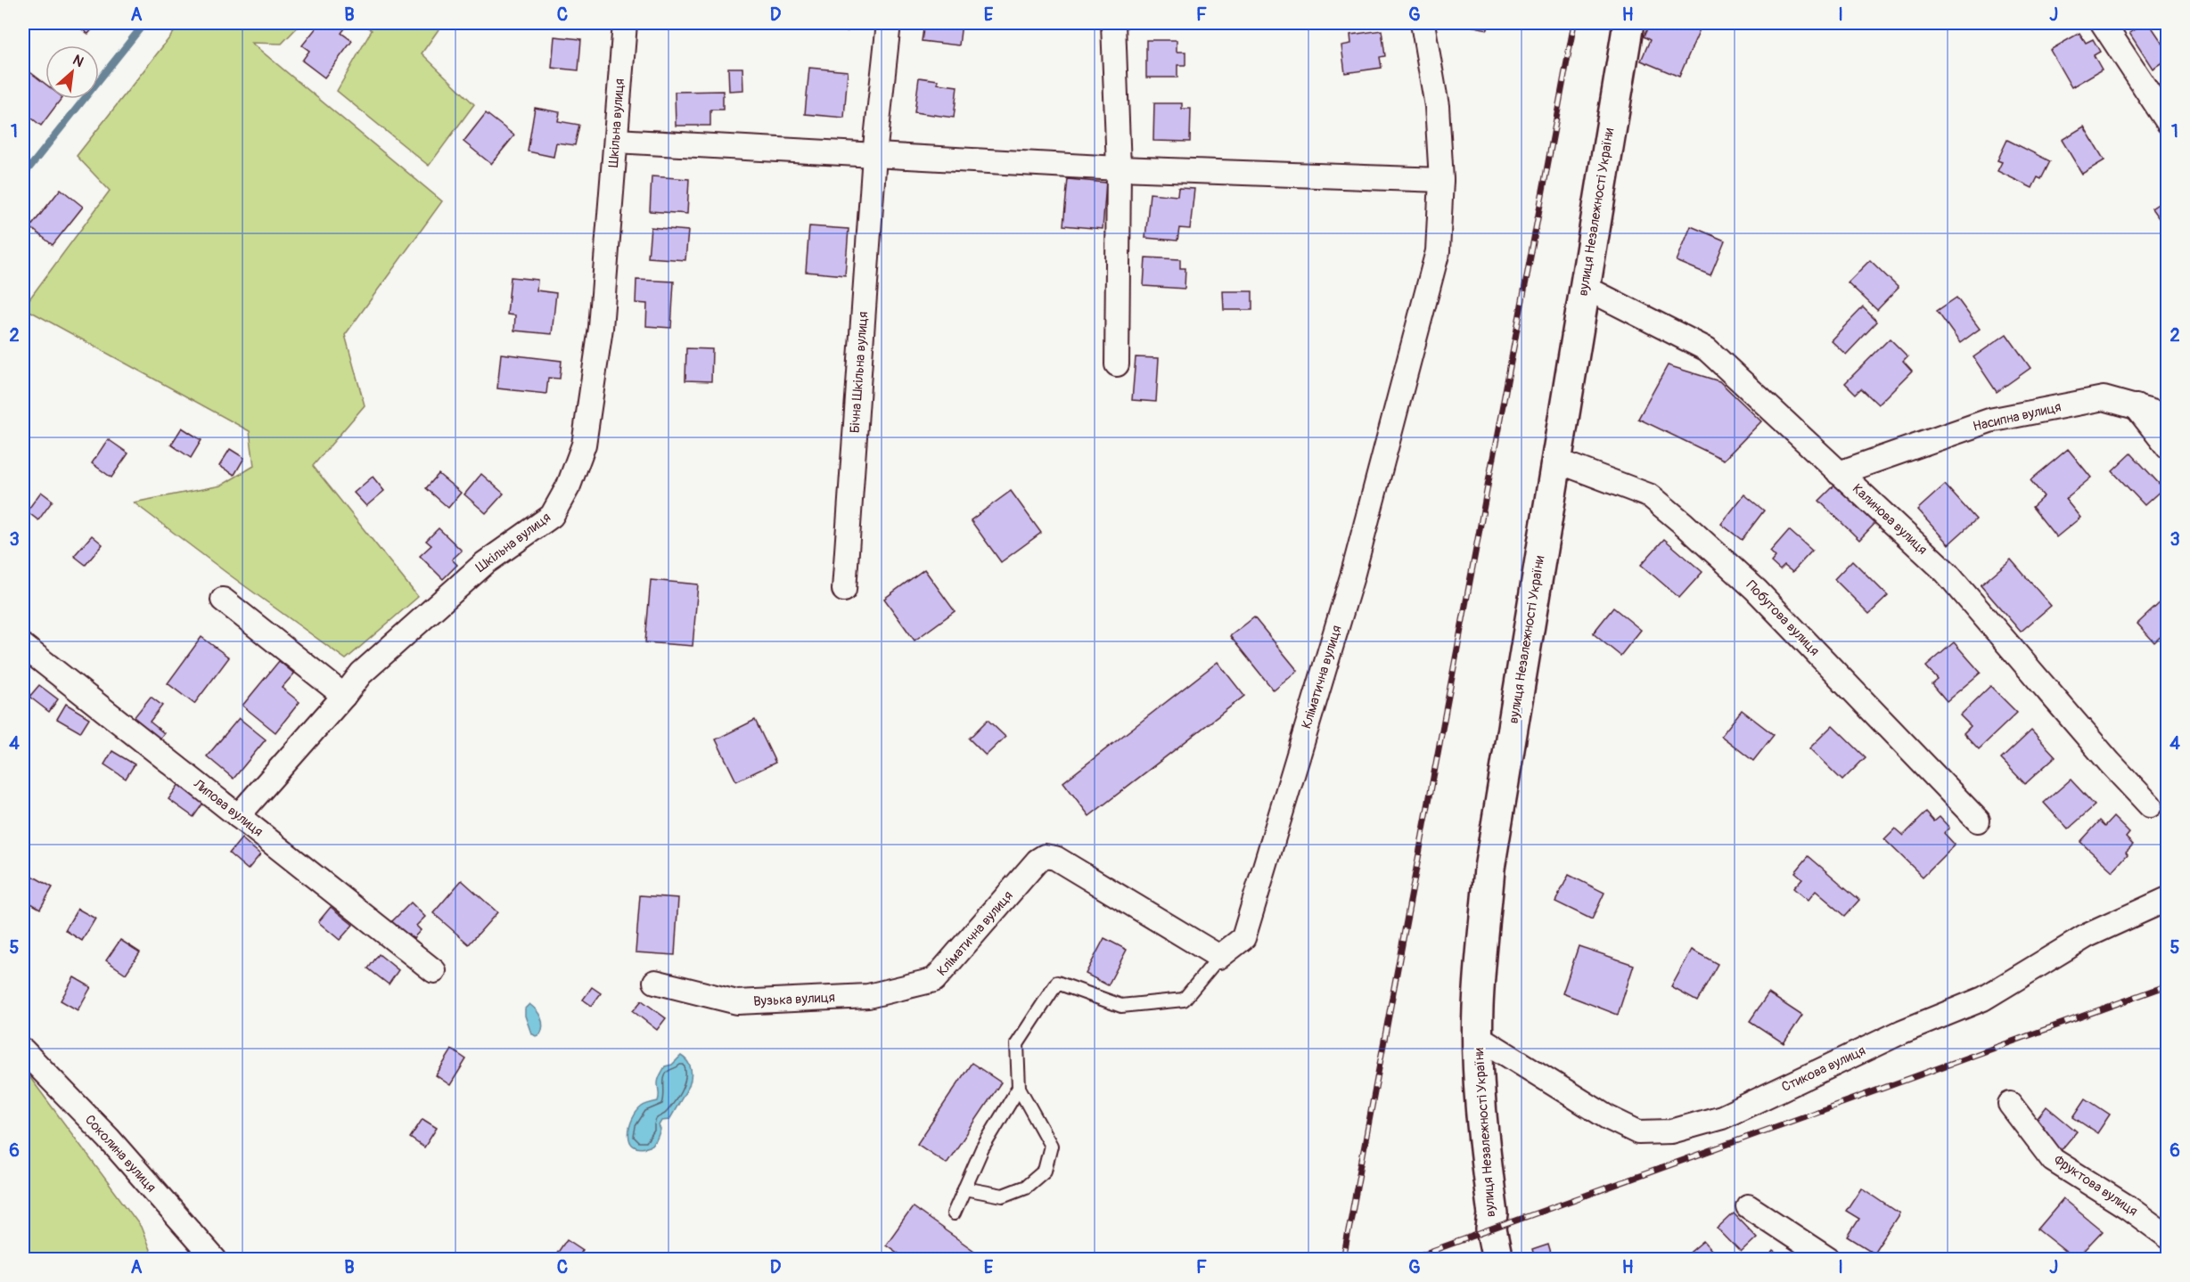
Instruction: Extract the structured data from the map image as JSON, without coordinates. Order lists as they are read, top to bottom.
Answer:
{
  "streets": {
    "main road": ["вулиця Незалежності України"],
    "street": [
      "Шкільна вулиця",
      "Бічна Шкільна вулиця",
      "Насипна вулиця",
      "Калинова вулиця",
      "Побутова вулиця",
      "Кліматична вулиця",
      "Липова вулиця",
      "Вузька вулиця",
      "Стикова вулиця",
      "Соколина вулиця",
      "Фруктова вулиця"
    ]
  },
  "crossings": [
    ["Шкільна вулиця", "Липова вулиця"],
    ["вулиця Незалежності України", "Калинова вулиця"],
    ["вулиця Незалежності України", "Побутова вулиця"],
    ["вулиця Незалежності України", "Стикова вулиця"],
    ["Насипна вулиця", "Калинова вулиця"],
    ["Кліматична вулиця", "Вузька вулиця"]
  ],
  "north": "top right",
  "grid": {
    "columns": [
      "A",
      "B",
      "C",
      "D",
      "E",
      "F",
      "G",
      "H",
      "I",
      "J"
    ],
    "rows": [
      "1",
      "2",
      "3",
      "4",
      "5",
      "6"
    ]
  }
}
